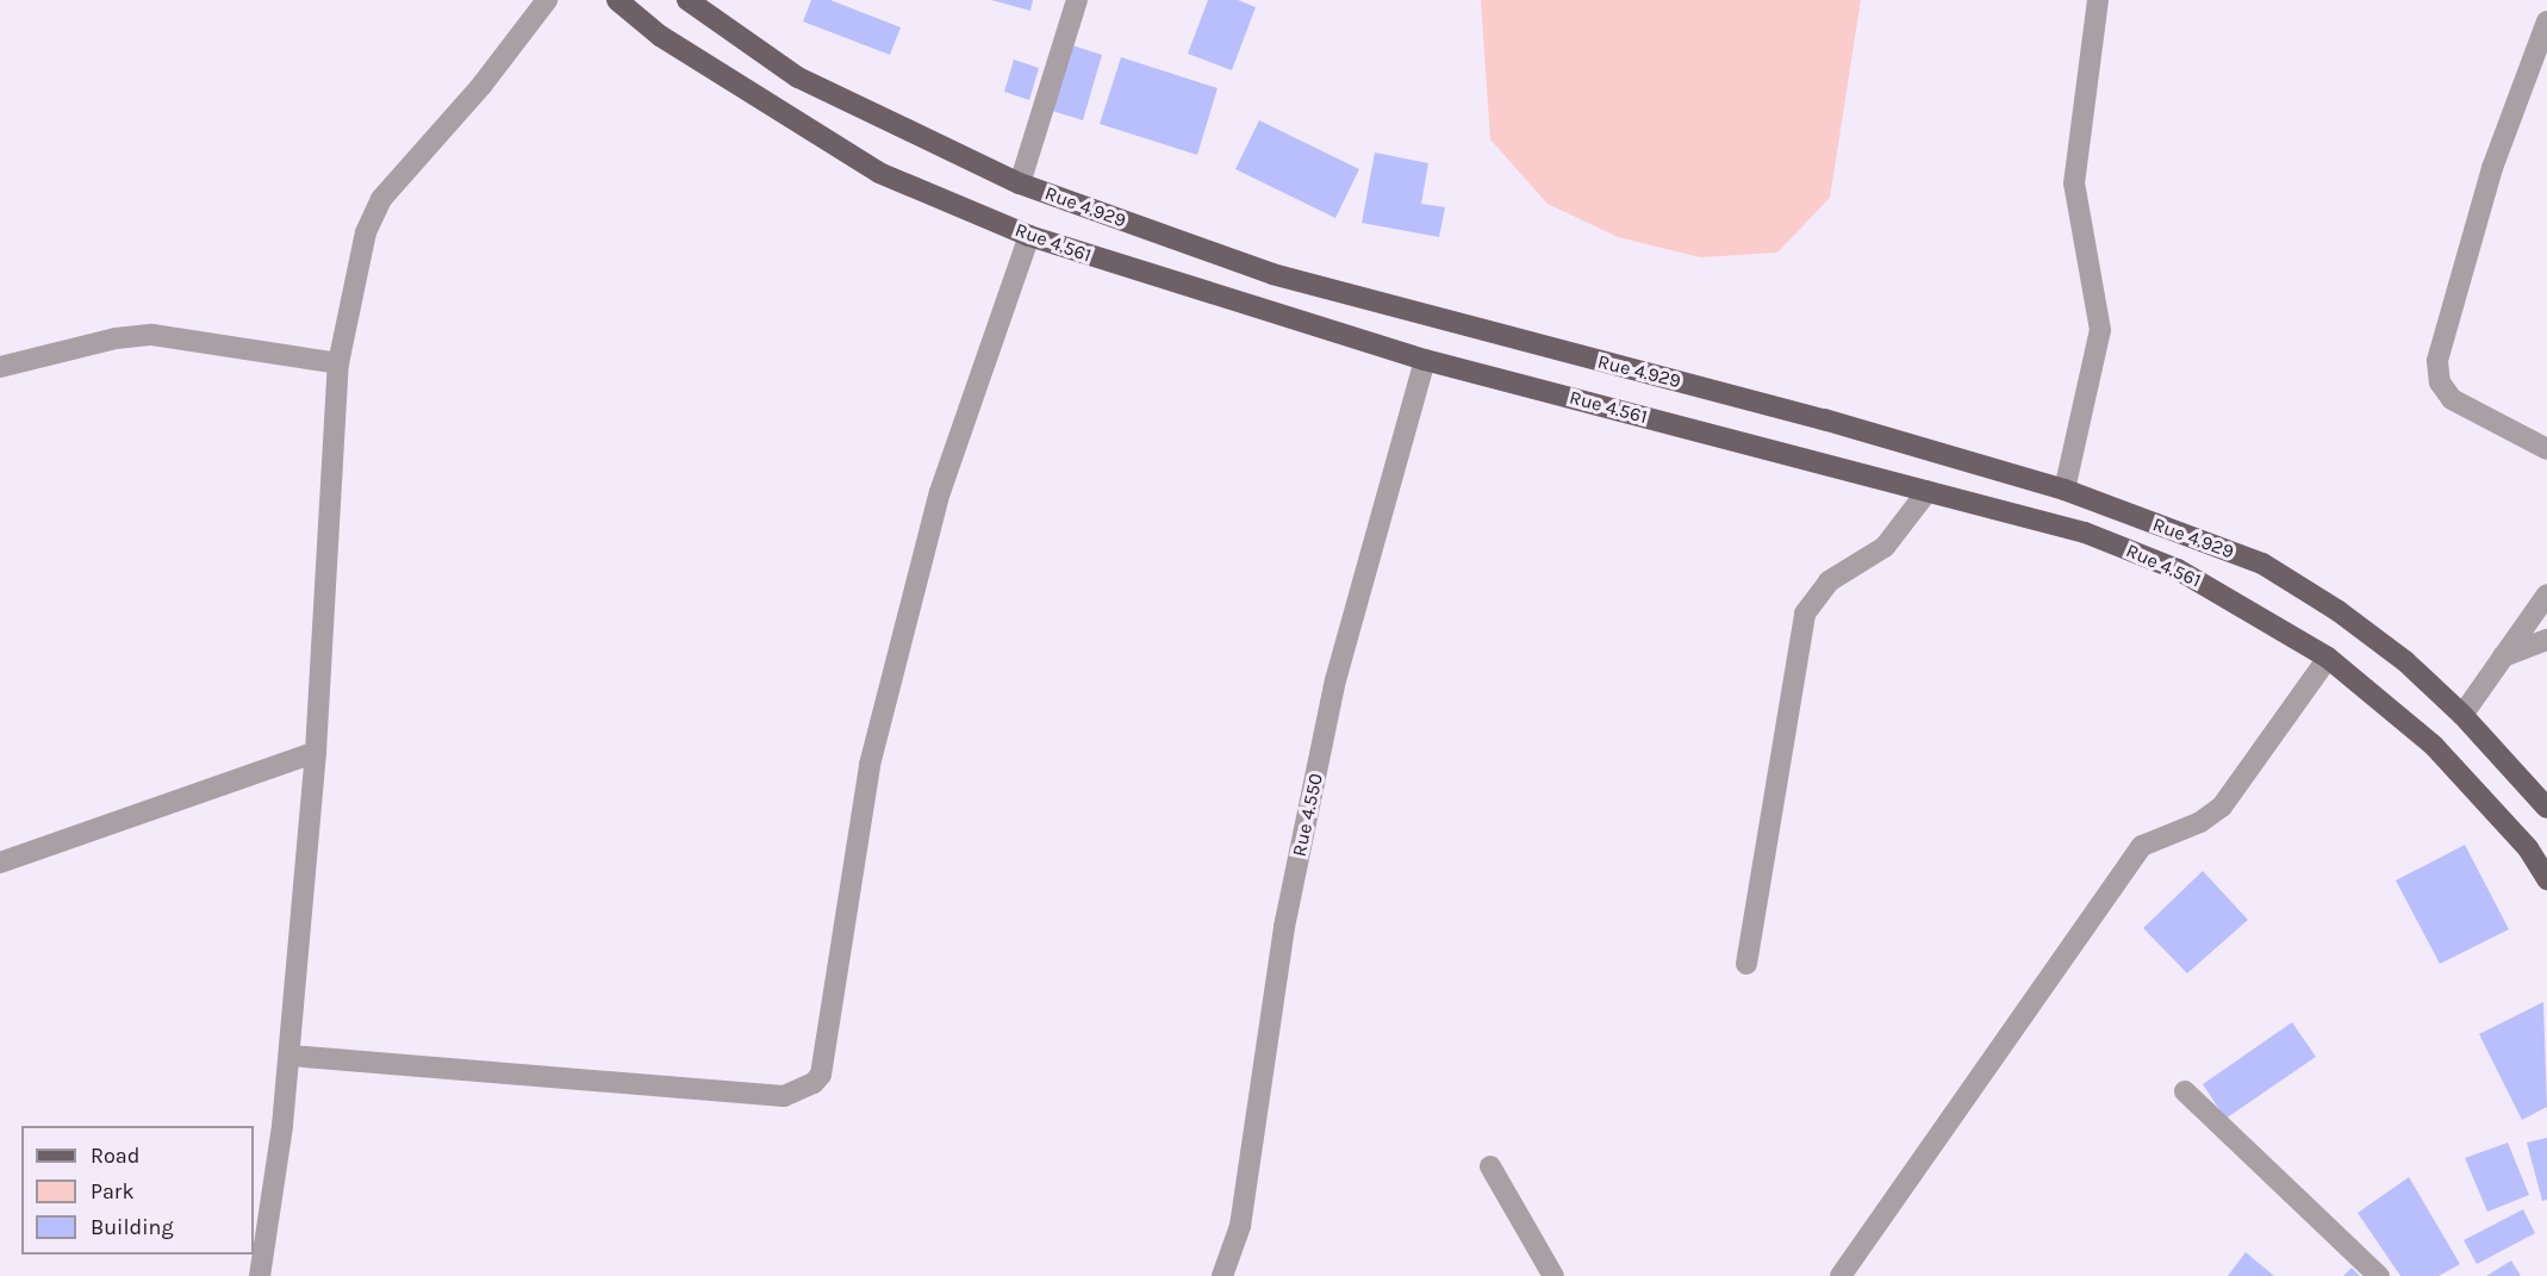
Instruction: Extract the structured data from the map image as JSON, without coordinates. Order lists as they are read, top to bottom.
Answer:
{
  "streets": {
    "main road": ["Rue 4.929", "Rue 4.561"],
    "street": ["Rue 4.550"]
  },
  "crossings": [
    ["Rue 4.561", "Rue 4.550"]
  ],
  "legend": ["Road", "Park", "Building"]
}
